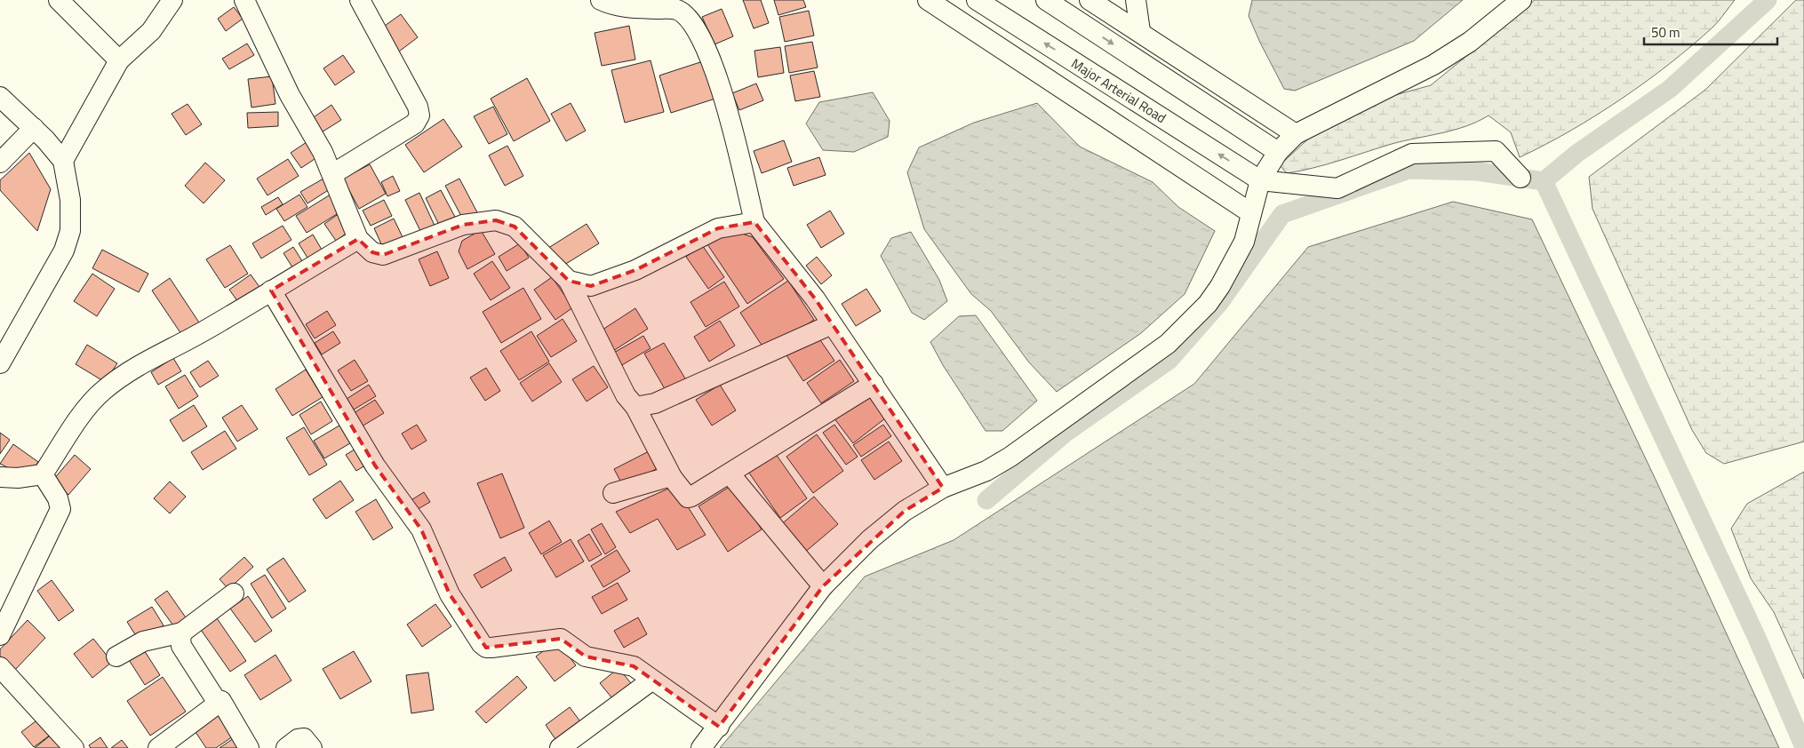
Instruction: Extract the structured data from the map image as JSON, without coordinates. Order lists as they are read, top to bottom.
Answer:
{
  "streets": {
    "street": ["Major Arterial Road"]
  },
  "scale_bar": "50 m"
}
